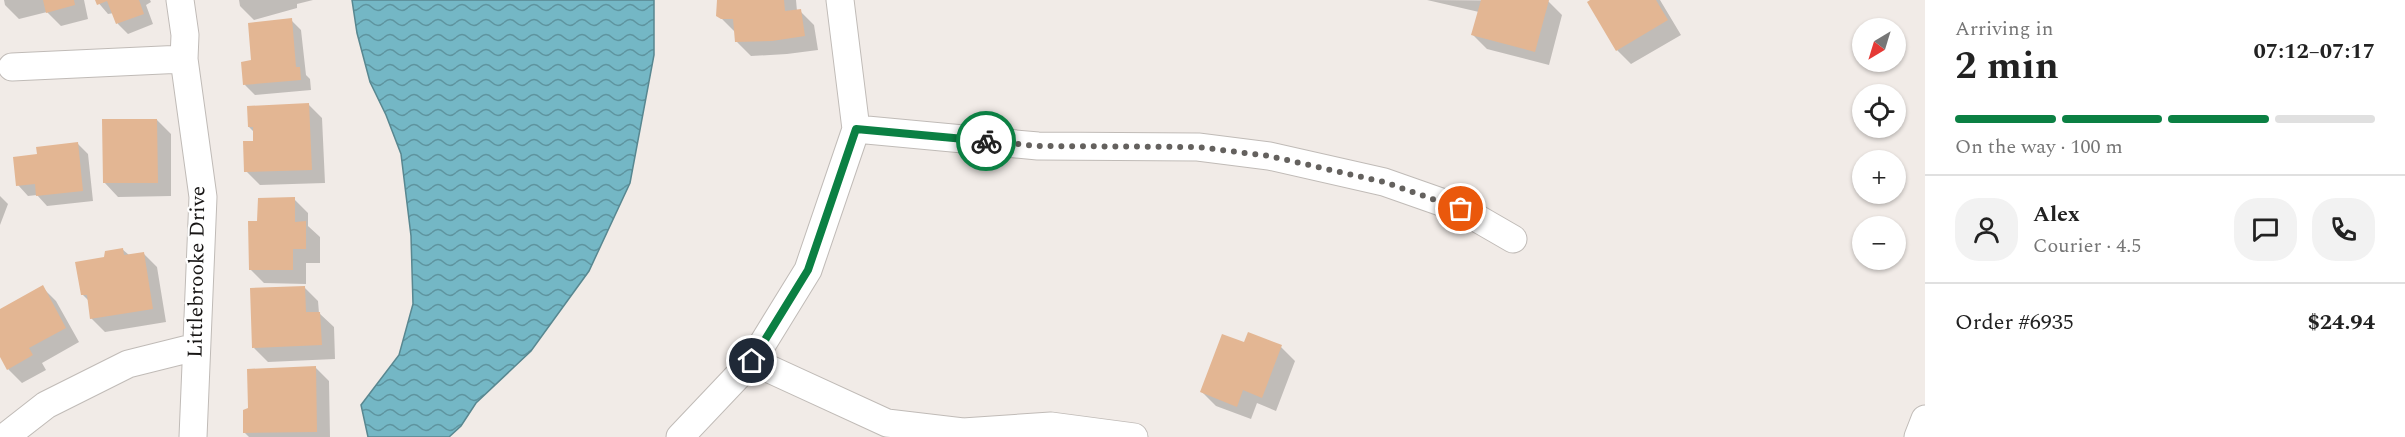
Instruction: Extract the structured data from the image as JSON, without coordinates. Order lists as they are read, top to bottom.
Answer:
{
  "streets": {
    "street": ["Littlebrooke Drive"]
  },
  "north": "bottom left",
  "page": {
    "heading": ["2 min", "Arriving in", "07:12–07:17"],
    "panel": [
      "Alex",
      "Courier · 4.5",
      "Order #6935",
      "$24.94"
    ],
    "map_buttons": ["+", "−"],
    "bar": "On the way · 100 m"
  }
}
